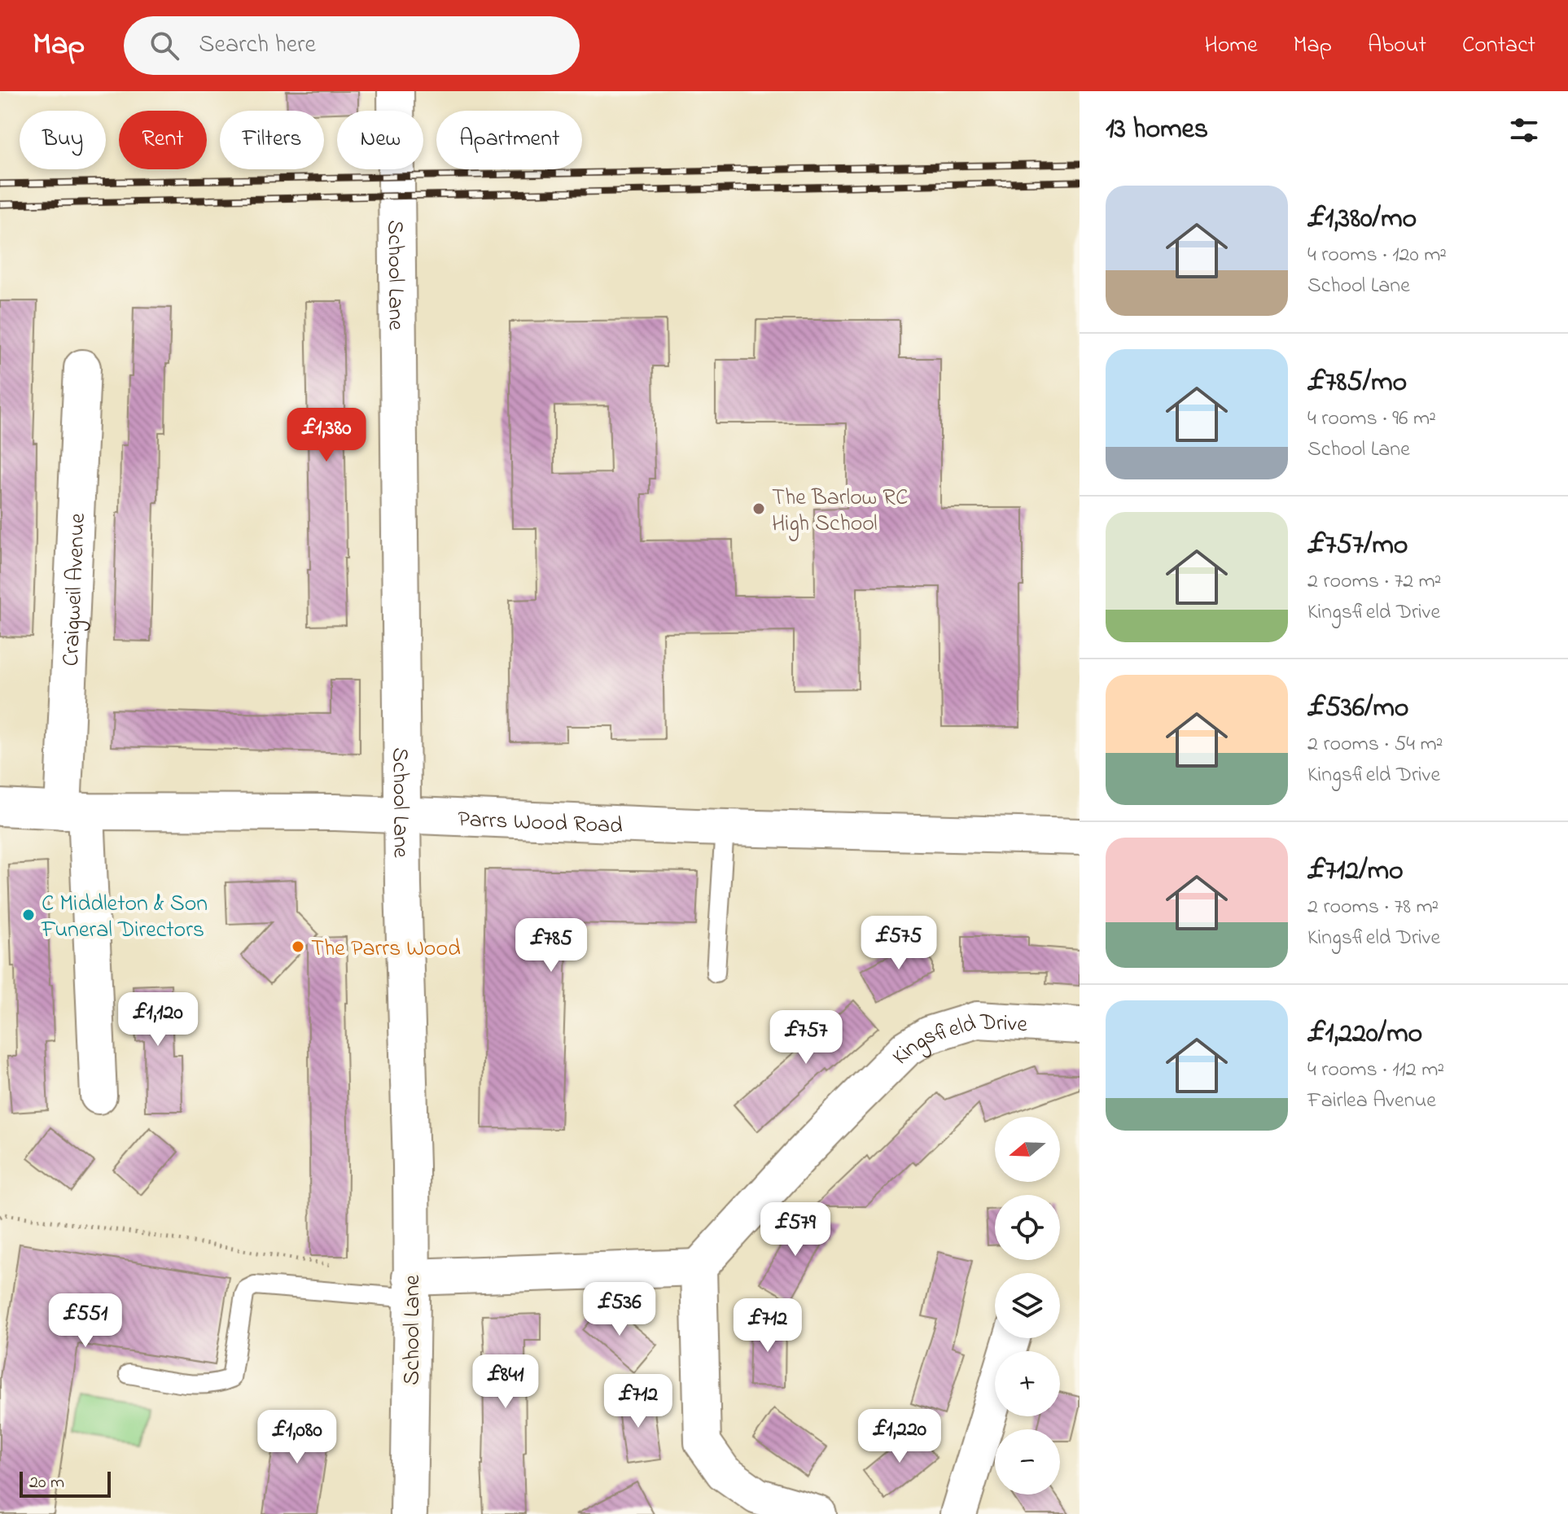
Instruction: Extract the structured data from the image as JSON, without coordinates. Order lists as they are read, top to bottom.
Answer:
{
  "streets": {
    "street": [
      "School Lane",
      "Craigweil Avenue",
      "Parrs Wood Road",
      "Kingsfield Drive"
    ]
  },
  "crossings": [
    ["School Lane", "Parrs Wood Road"],
    ["Craigweil Avenue", "Parrs Wood Road"]
  ],
  "places": ["The Barlow RC High School", "C Middleton & Son Funeral Directors", "The Parrs Wood"],
  "scale_bar": "20 m",
  "north": "left",
  "page": {
    "header": "Map",
    "search": "Search here",
    "nav": [
      "Home",
      "Map",
      "About",
      "Contact"
    ],
    "heading": "13 homes",
    "chip": [
      "Buy",
      "Rent",
      "Filters",
      "New",
      "Apartment"
    ],
    "list": [
      {
        "name": "£1,380/mo",
        "note": "4 rooms · 120 m² · School Lane"
      },
      {
        "name": "£785/mo",
        "note": "4 rooms · 96 m² · School Lane"
      },
      {
        "name": "£757/mo",
        "note": "2 rooms · 72 m² · Kingsfield Drive"
      },
      {
        "name": "£536/mo",
        "note": "2 rooms · 54 m² · Kingsfield Drive"
      },
      {
        "name": "£712/mo",
        "note": "2 rooms · 78 m² · Kingsfield Drive"
      },
      {
        "name": "£1,220/mo",
        "note": "4 rooms · 112 m² · Fairlea Avenue"
      }
    ],
    "price": [
      "£1,380",
      "£575",
      "£785",
      "£1,120",
      "£757",
      "£579",
      "£536",
      "£551",
      "£712",
      "£841",
      "£712",
      "£1,220",
      "£1,080"
    ],
    "map_buttons": ["+", "−"],
    "scale": "20 m"
  }
}
